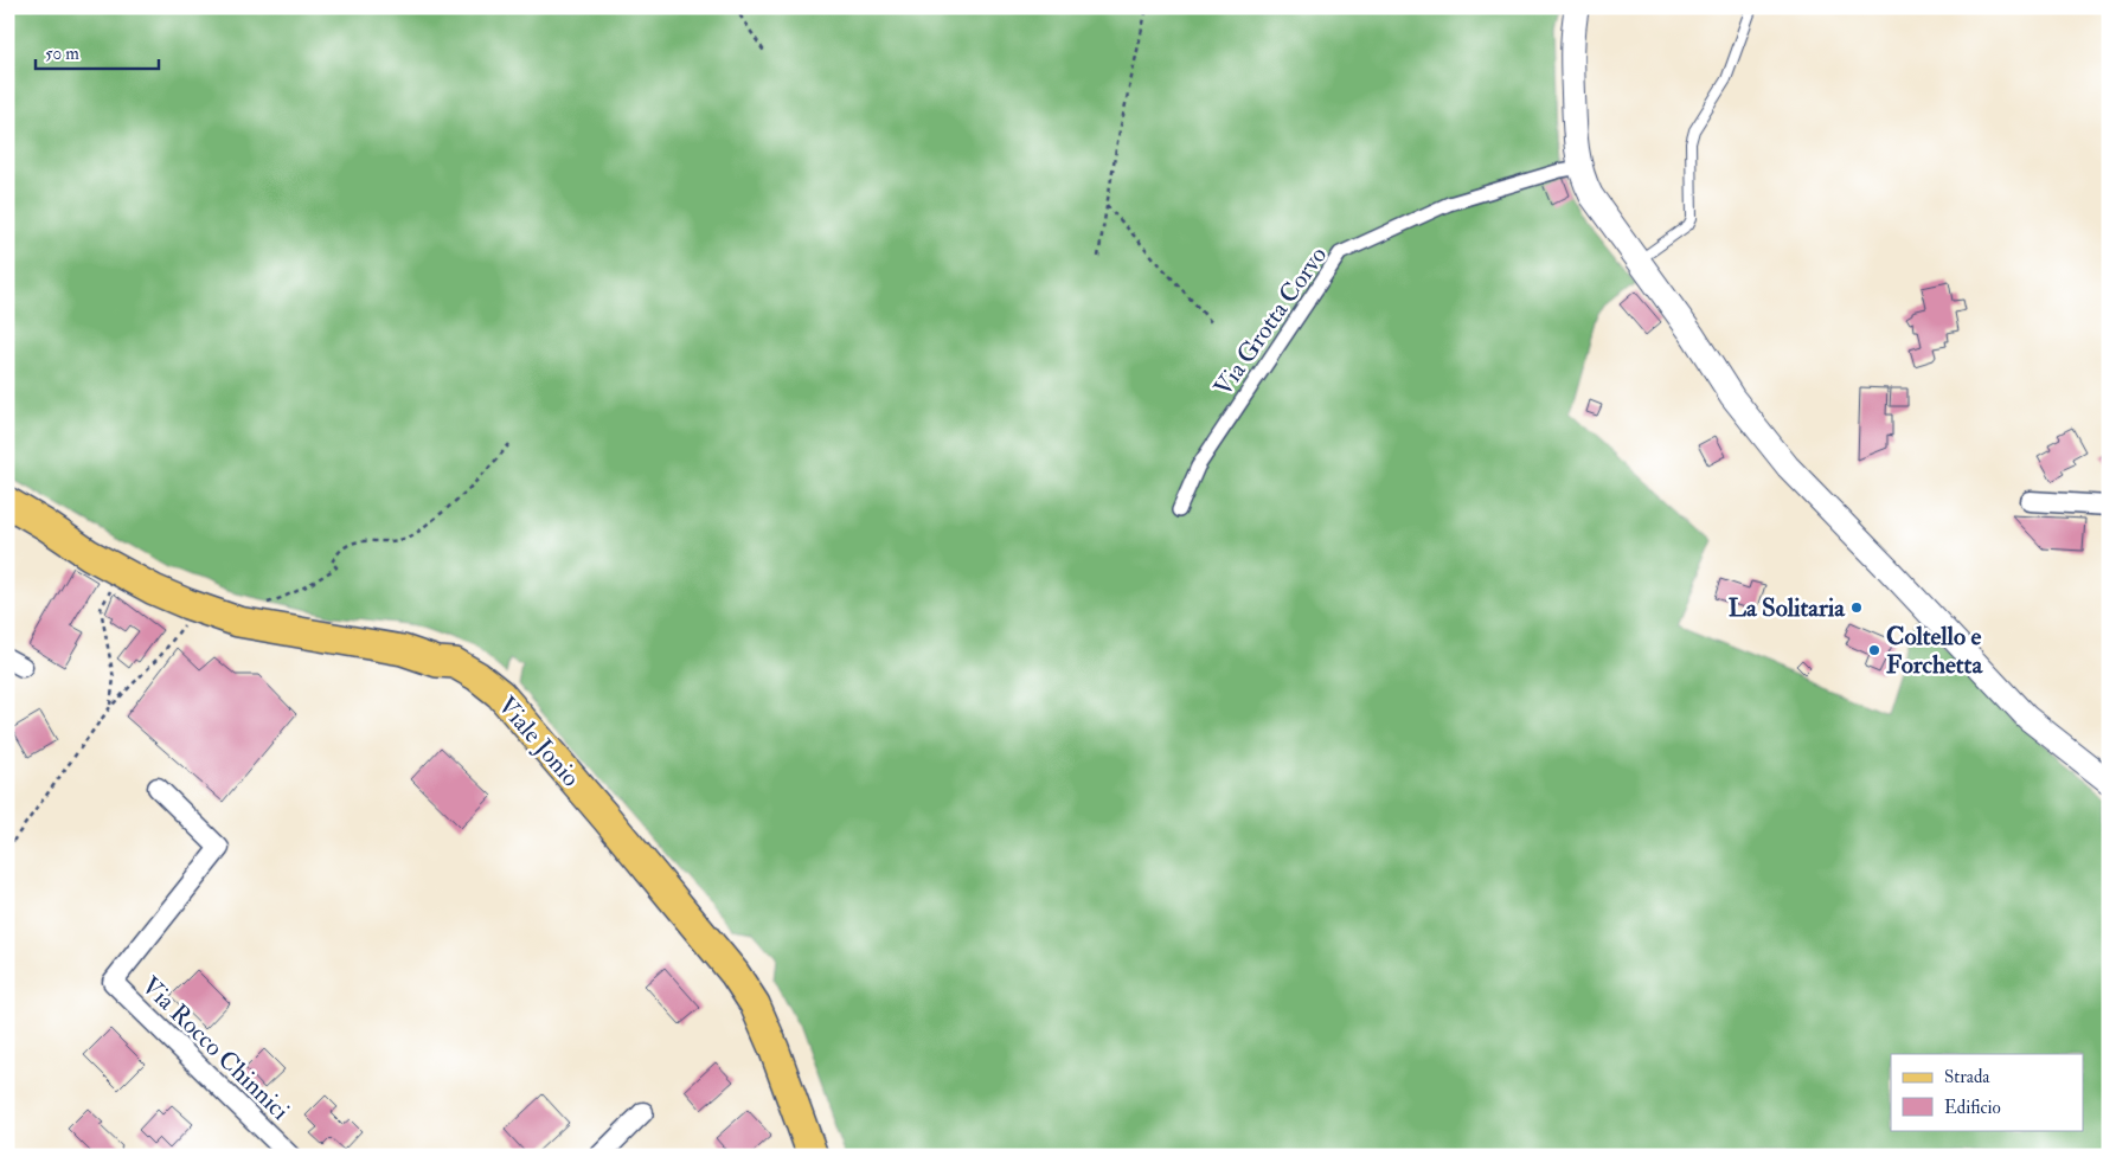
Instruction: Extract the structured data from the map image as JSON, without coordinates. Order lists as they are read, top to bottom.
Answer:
{
  "streets": {
    "main road": ["Viale Jonio"],
    "street": ["Via Grotta Corvo", "Via Rocco Chinnici"]
  },
  "places": ["La Solitaria", "Coltello e Forchetta"],
  "legend": ["Strada", "Edificio"],
  "scale_bar": "50 m"
}
